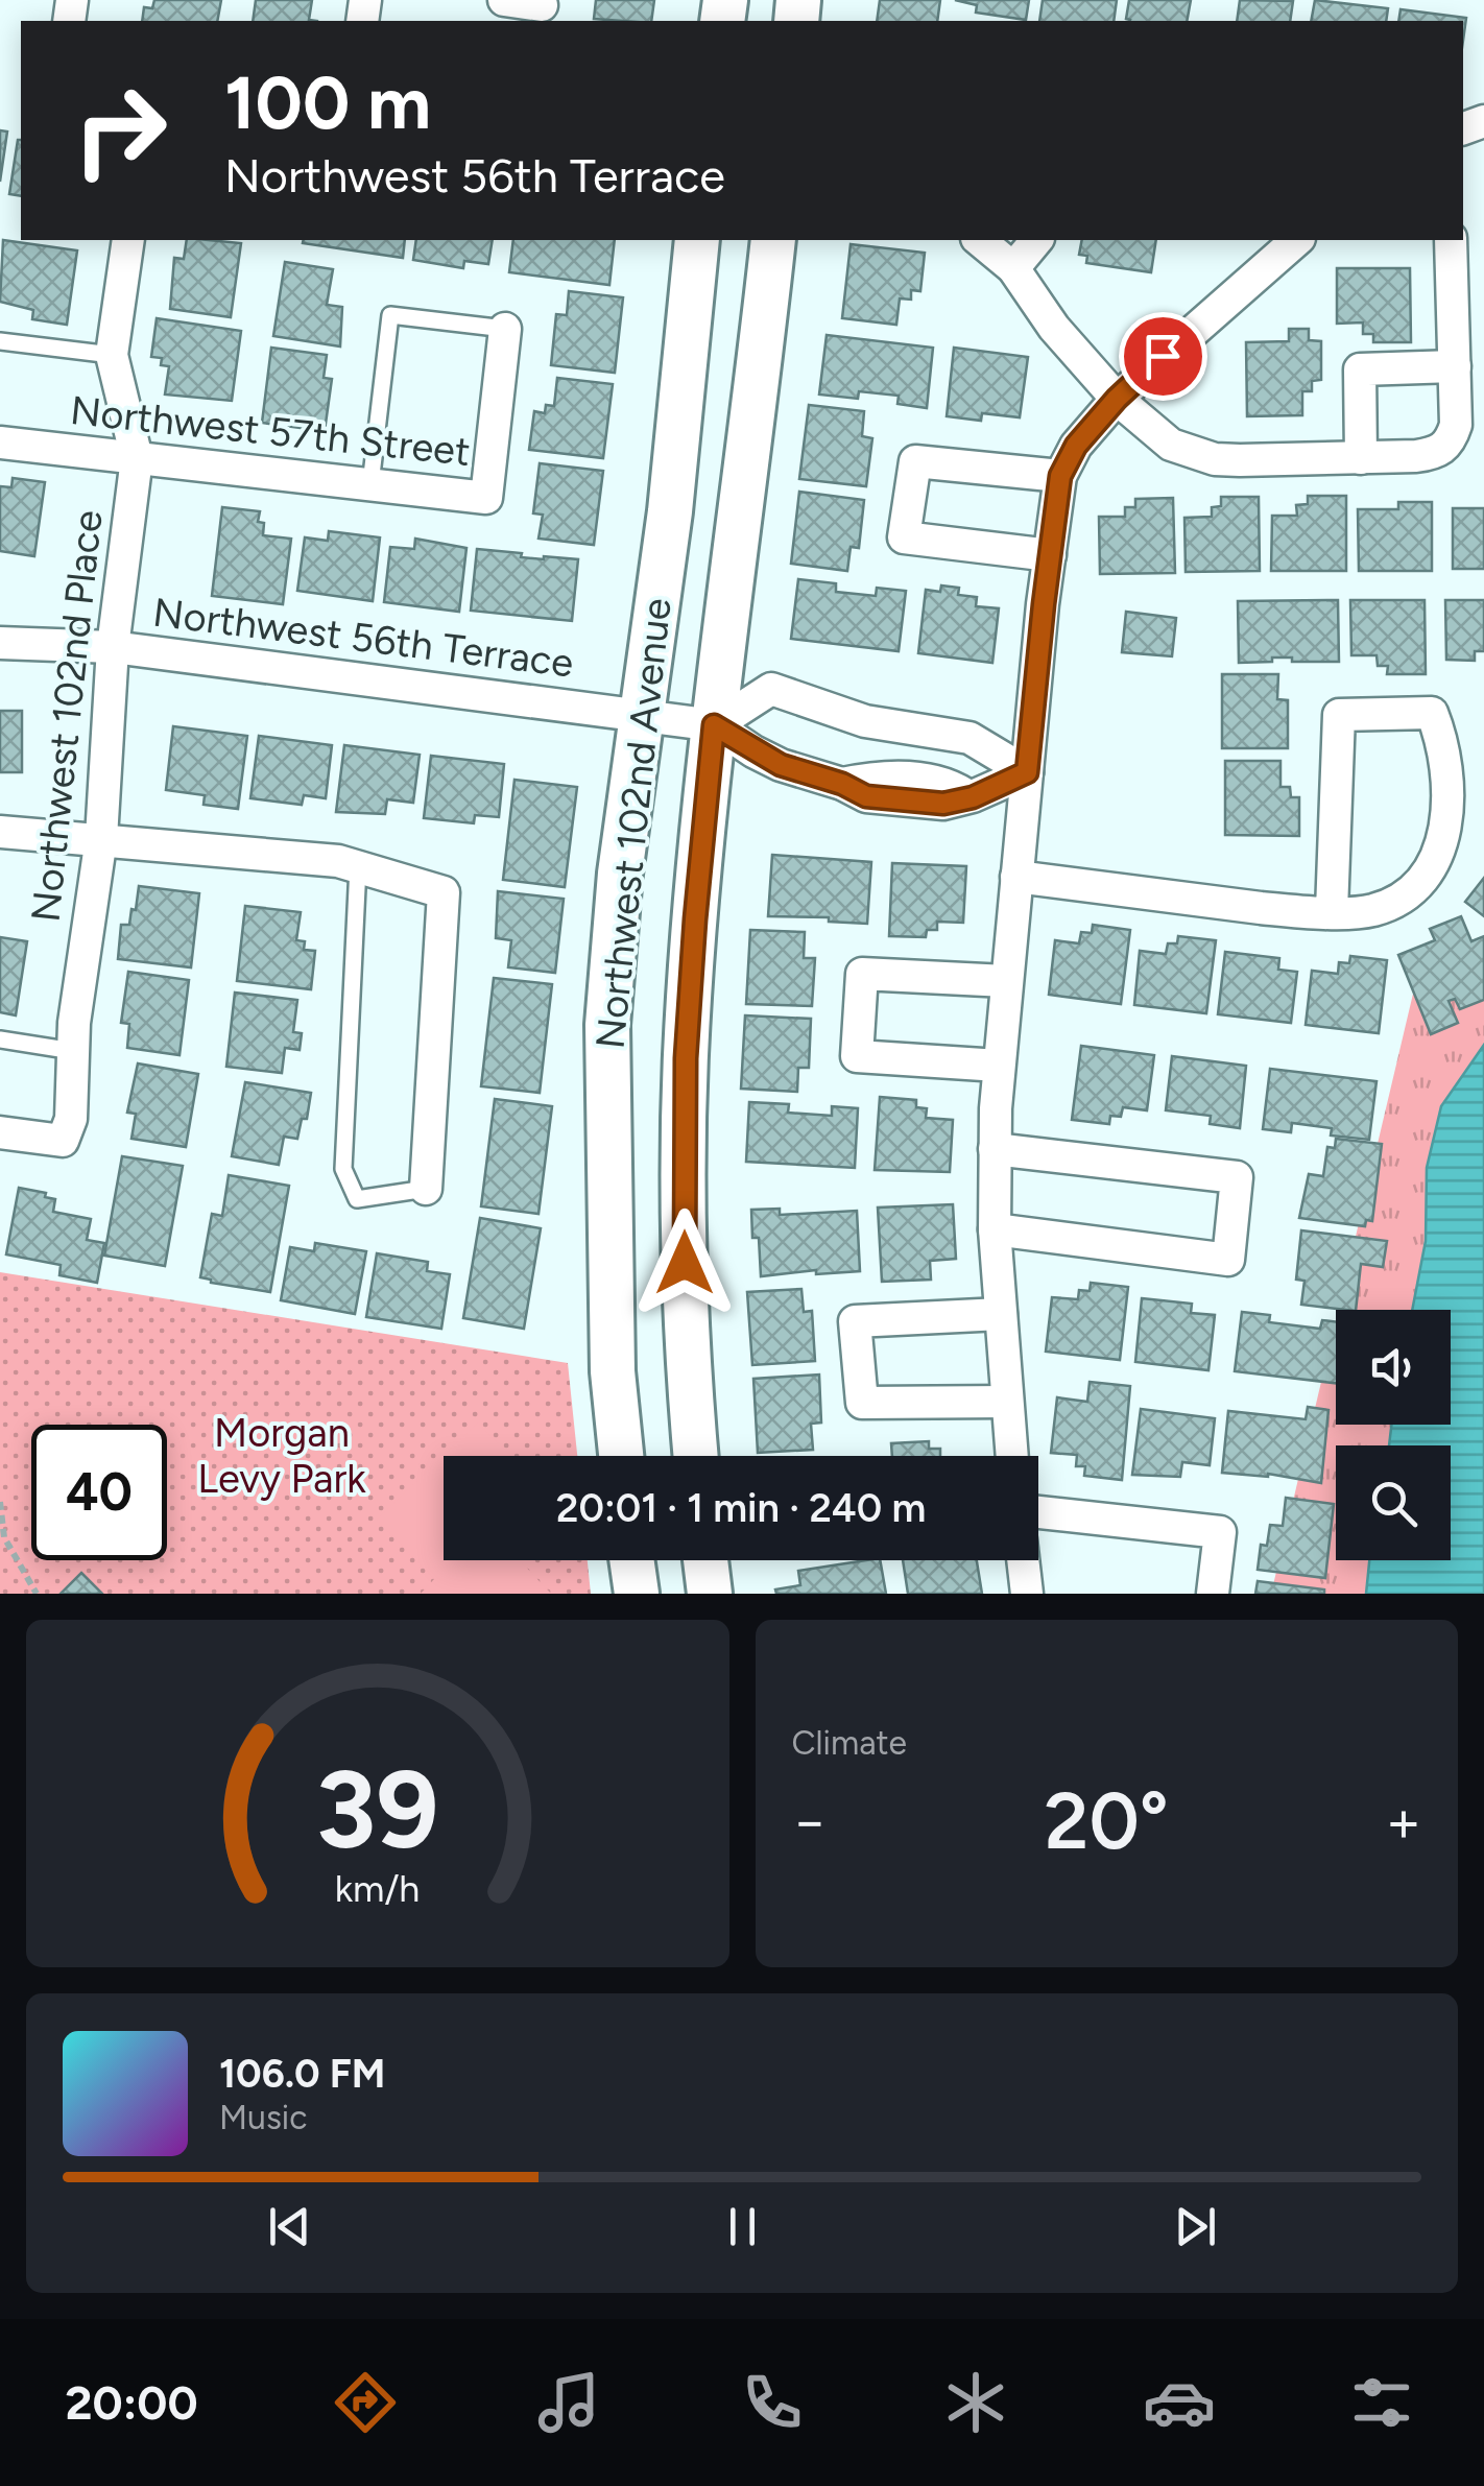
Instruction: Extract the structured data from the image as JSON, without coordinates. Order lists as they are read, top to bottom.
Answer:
{
  "streets": {
    "street": [
      "Northwest 57th Street",
      "Northwest 56th Terrace",
      "Northwest 102nd Place",
      "Northwest 102nd Avenue"
    ]
  },
  "crossings": [
    ["Northwest 57th Street", "Northwest 102nd Place"],
    ["Northwest 56th Terrace", "Northwest 102nd Place"],
    ["Northwest 56th Terrace", "Northwest 102nd Avenue"]
  ],
  "parks": ["Morgan Levy Park"],
  "page": {
    "turn": ["100 m", "Northwest 56th Terrace"],
    "limit": "40",
    "trip": "20:01 · 1 min · 240 m",
    "tile": "Climate",
    "heat": ["−", "20°", "+"],
    "song": ["106.0 FM", "Music"],
    "tabs": "20:00",
    "gauge": ["39", "km/h"]
  }
}
